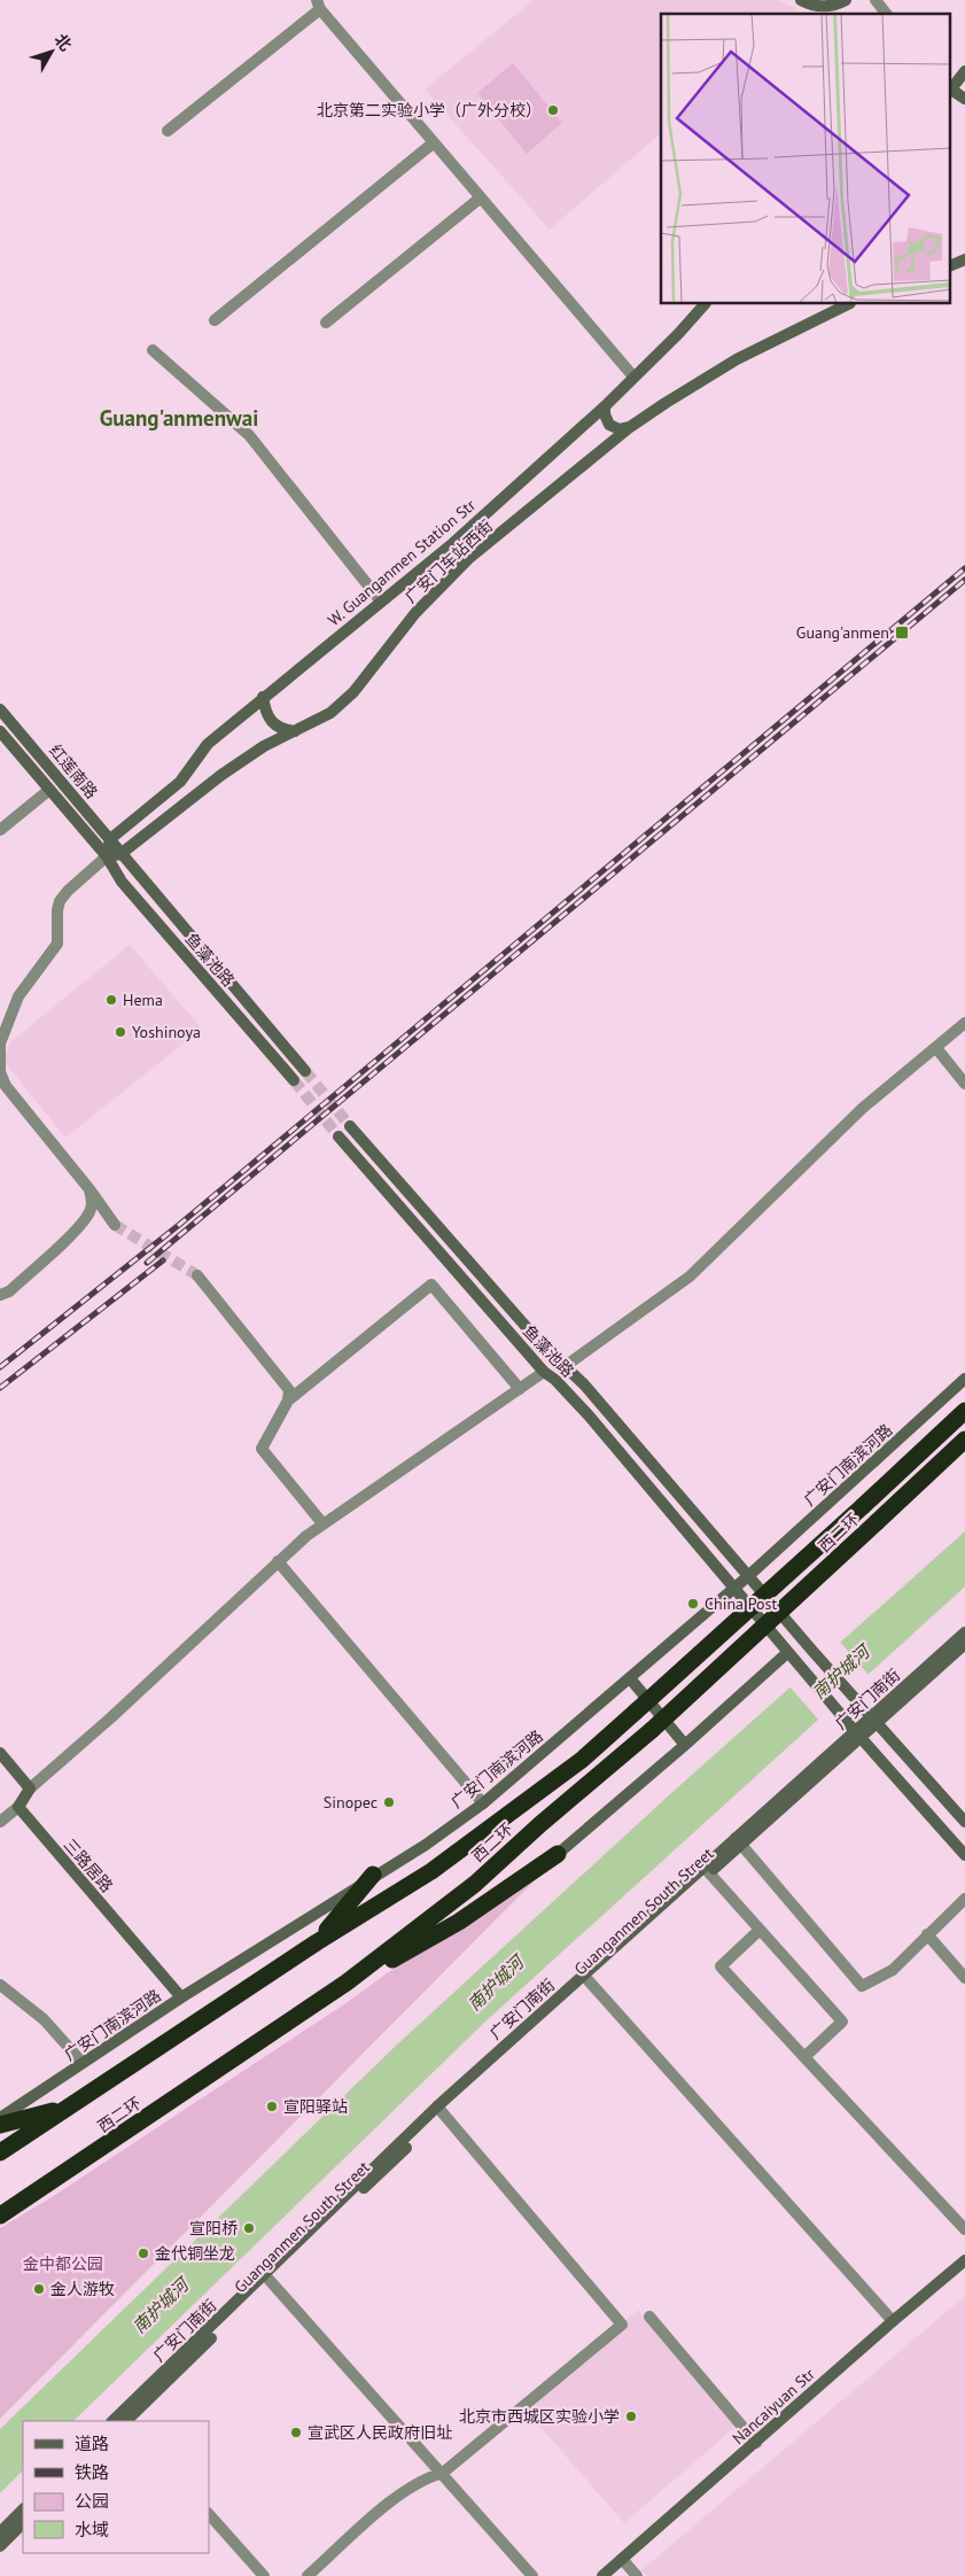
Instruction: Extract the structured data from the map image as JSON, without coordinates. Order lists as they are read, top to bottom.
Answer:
{
  "streets": {
    "highway": ["西二环"],
    "street": [
      "广安门车站西街",
      "W. Guanganmen Station Str",
      "红莲南路",
      "鱼藻池路",
      "广安门南滨河路",
      "广安门南街",
      "三路居路",
      "Nancaiyuan Str"
    ]
  },
  "crossings": [
    ["广安门车站西街", "红莲南路"],
    ["广安门车站西街", "鱼藻池路"],
    ["W. Guanganmen Station Str", "红莲南路"],
    ["红莲南路", "鱼藻池路"],
    ["鱼藻池路", "广安门南滨河路"],
    ["广安门南滨河路", "三路居路"]
  ],
  "districts": ["Guang'anmenwai"],
  "water": ["南护城河"],
  "parks": ["金中都公园"],
  "places": {
    "other": [
      "北京第二实验小学（广外分校）",
      "Hema",
      "Yoshinoya",
      "China Post",
      "Sinopec",
      "宣阳驿站",
      "宣阳桥",
      "金代铜坐龙",
      "金人游牧",
      "北京市西城区实验小学",
      "宣武区人民政府旧址"
    ],
    "transit": ["Guang'anmen"]
  },
  "legend": [
    "道路",
    "铁路",
    "公园",
    "水域"
  ],
  "north": "top right"
}
